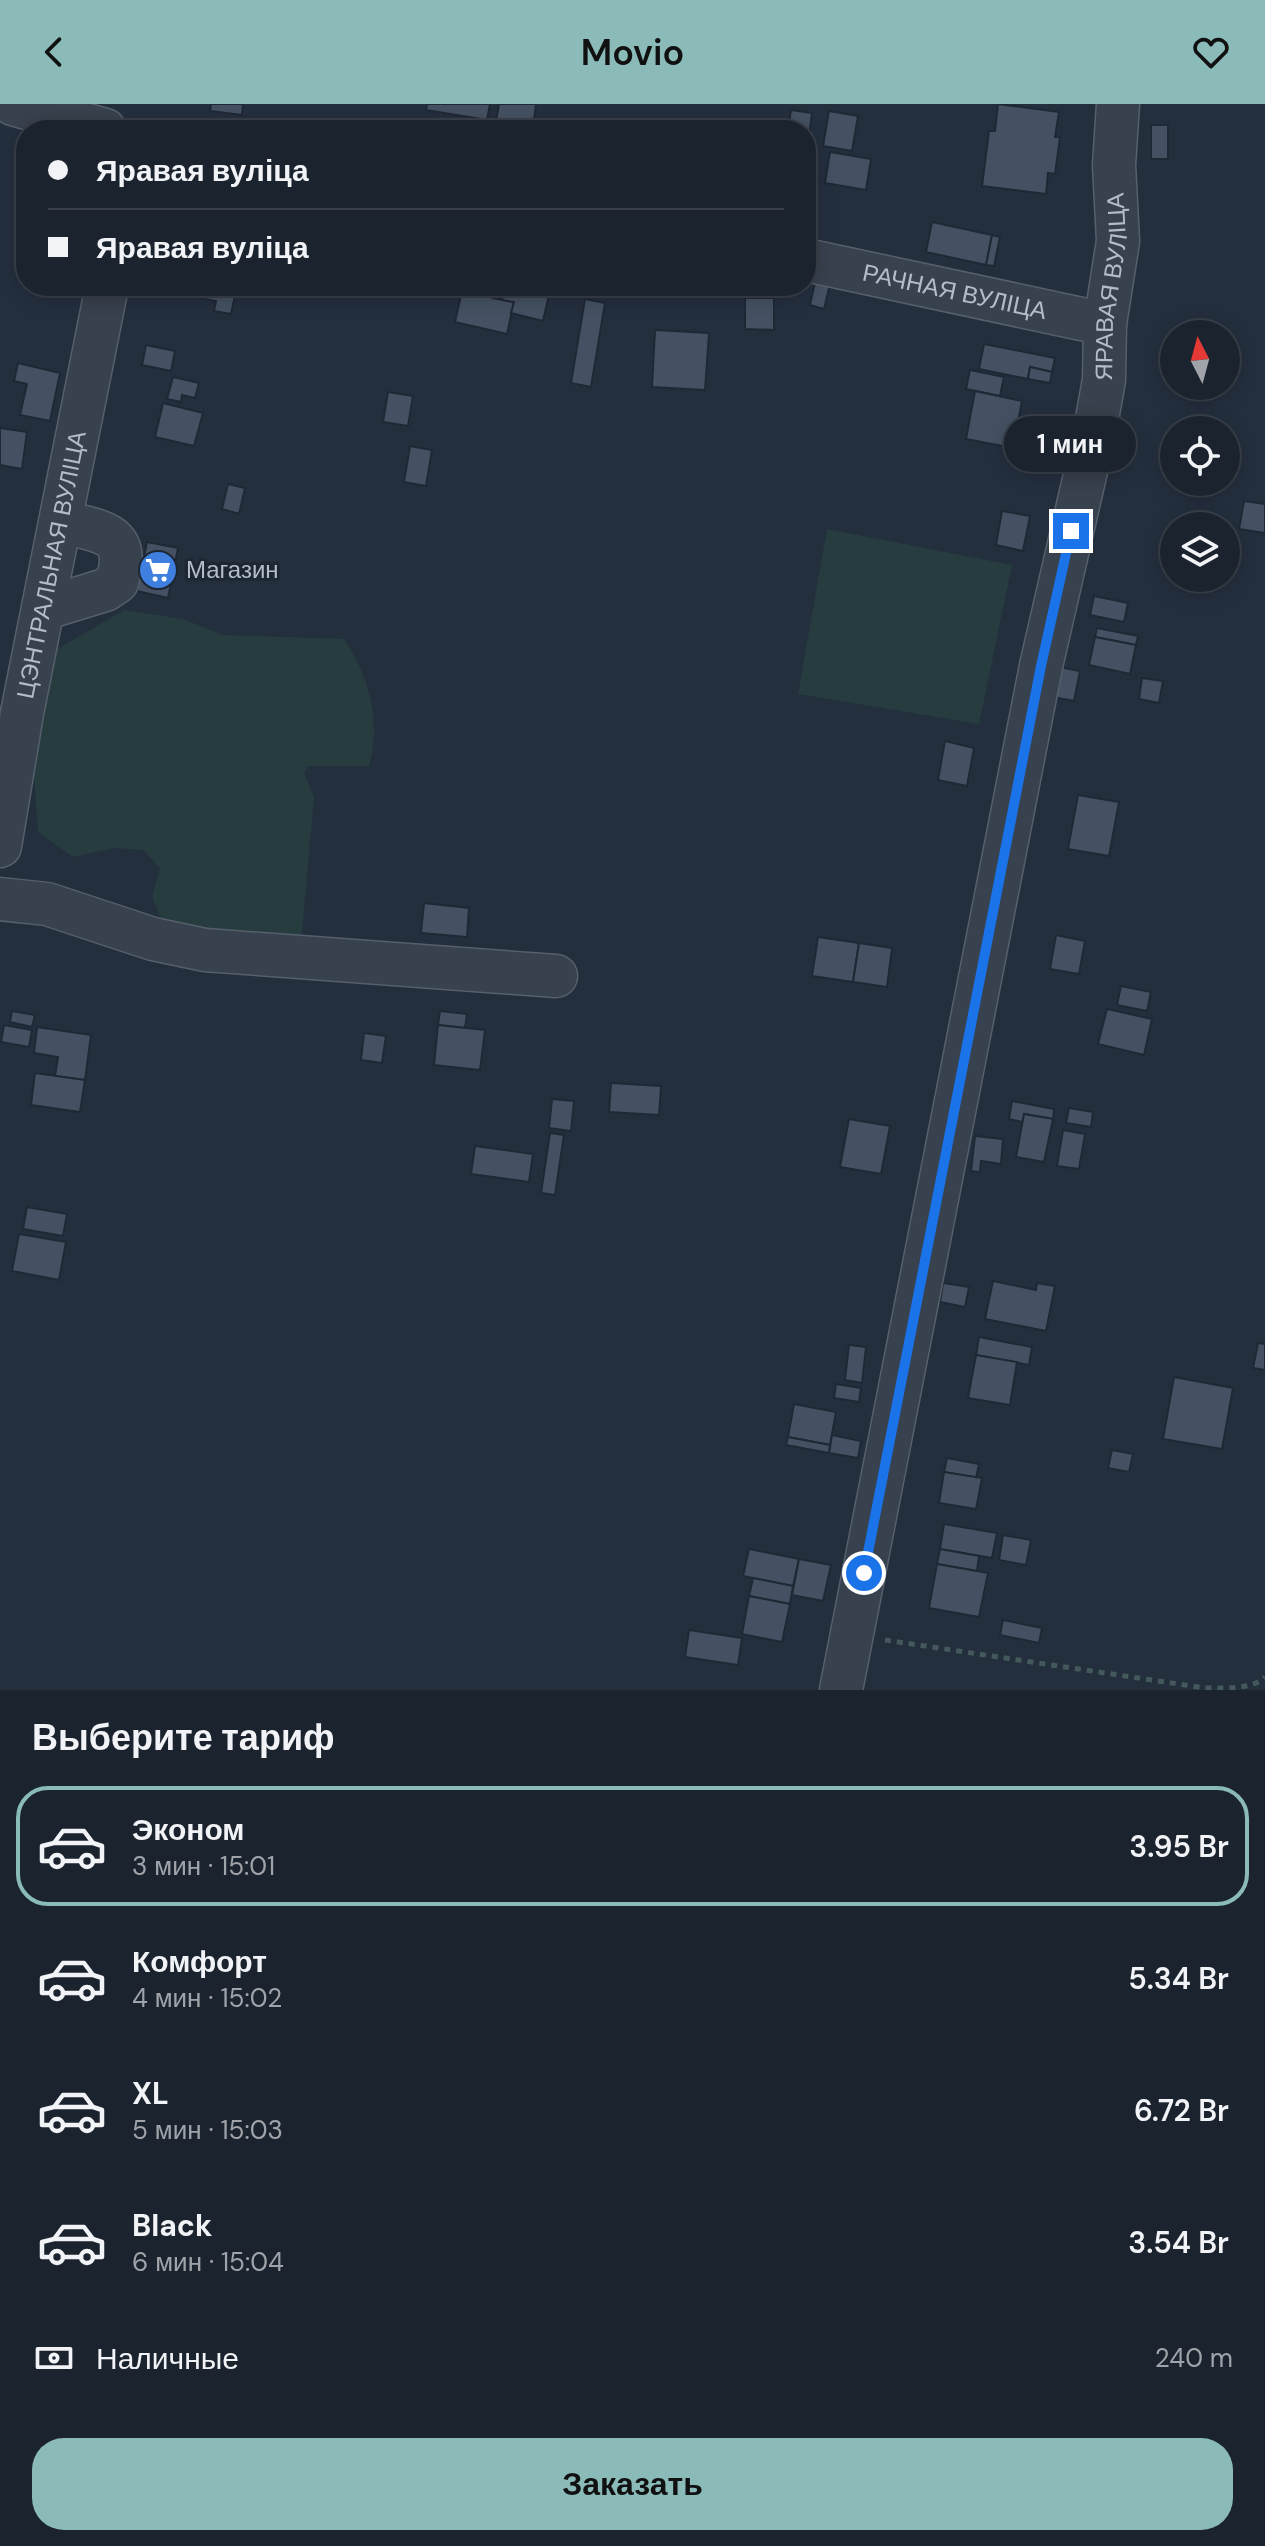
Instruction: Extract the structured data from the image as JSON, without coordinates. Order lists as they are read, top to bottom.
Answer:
{
  "streets": {
    "street": ["ЯРАВАЯ ВУЛІЦА", "РАЧНАЯ ВУЛІЦА", "ЦЭНТРАЛЬНАЯ ВУЛІЦА"]
  },
  "crossings": [
    ["ЯРАВАЯ ВУЛІЦА", "РАЧНАЯ ВУЛІЦА"]
  ],
  "places": {
    "supermarket": ["Магазин"]
  },
  "north": "top",
  "page": {
    "header": "Movio",
    "banner": ["Яравая вуліца", "Яравая вуліца"],
    "bubble": "1 мин",
    "heading": "Выберите тариф",
    "list": [
      {
        "name": "Эконом",
        "note": "3 мин · 15:01",
        "value": "3.95 Br"
      },
      {
        "name": "Комфорт",
        "note": "4 мин · 15:02",
        "value": "5.34 Br"
      },
      {
        "name": "XL",
        "note": "5 мин · 15:03",
        "value": "6.72 Br"
      },
      {
        "name": "Black",
        "note": "6 мин · 15:04",
        "value": "3.54 Br"
      }
    ],
    "pay": ["Наличные", "240 m"],
    "buttons": "Заказать"
  }
}
